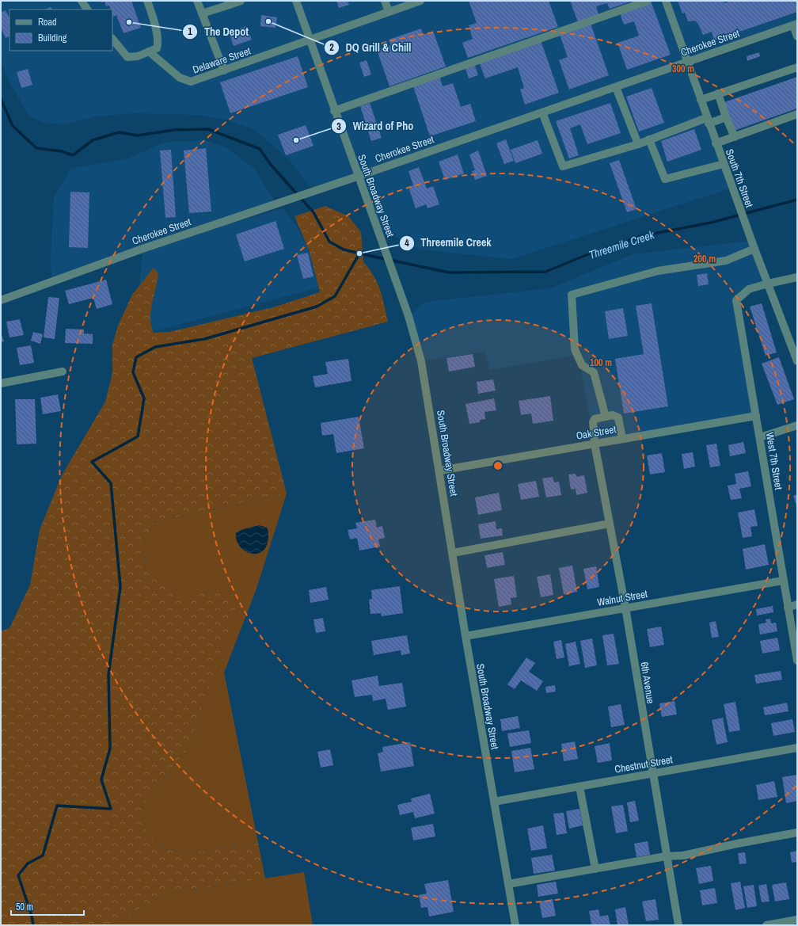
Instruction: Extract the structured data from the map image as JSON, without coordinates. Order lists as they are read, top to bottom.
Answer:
{
  "streets": {
    "street": [
      "Cherokee Street",
      "Delaware Street",
      "South 7th Street",
      "South Broadway Street",
      "Oak Street",
      "West 7th Street",
      "Walnut Street",
      "6th Avenue",
      "Chestnut Street"
    ]
  },
  "crossings": [
    ["Cherokee Street", "South 7th Street"],
    ["Cherokee Street", "South Broadway Street"],
    ["Delaware Street", "South Broadway Street"],
    ["South 7th Street", "West 7th Street"],
    ["South Broadway Street", "Oak Street"],
    ["South Broadway Street", "Walnut Street"],
    ["South Broadway Street", "Chestnut Street"],
    ["Oak Street", "West 7th Street"],
    ["Oak Street", "6th Avenue"],
    ["West 7th Street", "Walnut Street"],
    ["Walnut Street", "6th Avenue"],
    ["6th Avenue", "Chestnut Street"]
  ],
  "water": ["Threemile Creek"],
  "places": [
    "DQ Grill & Chill",
    "The Depot",
    "Wizard of Pho",
    "Threemile Creek"
  ],
  "legend": ["Road", "Building"],
  "scale_bar": "50 m",
  "rings": ["300 m", "200 m", "100 m"]
}
